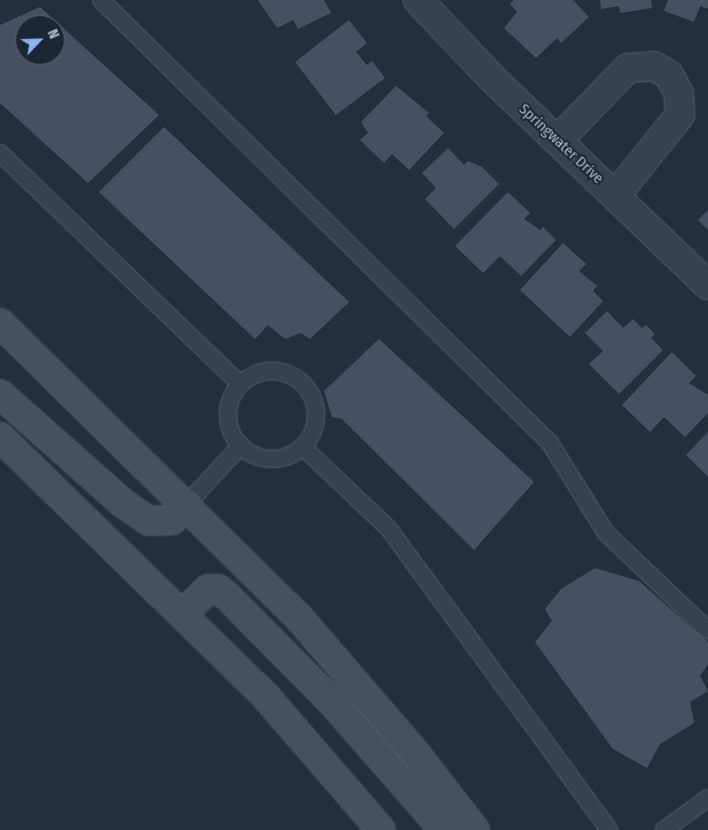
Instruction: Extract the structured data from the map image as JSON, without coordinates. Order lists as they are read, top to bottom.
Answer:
{
  "streets": {
    "street": ["Springwater Drive"]
  },
  "north": "top right"
}
